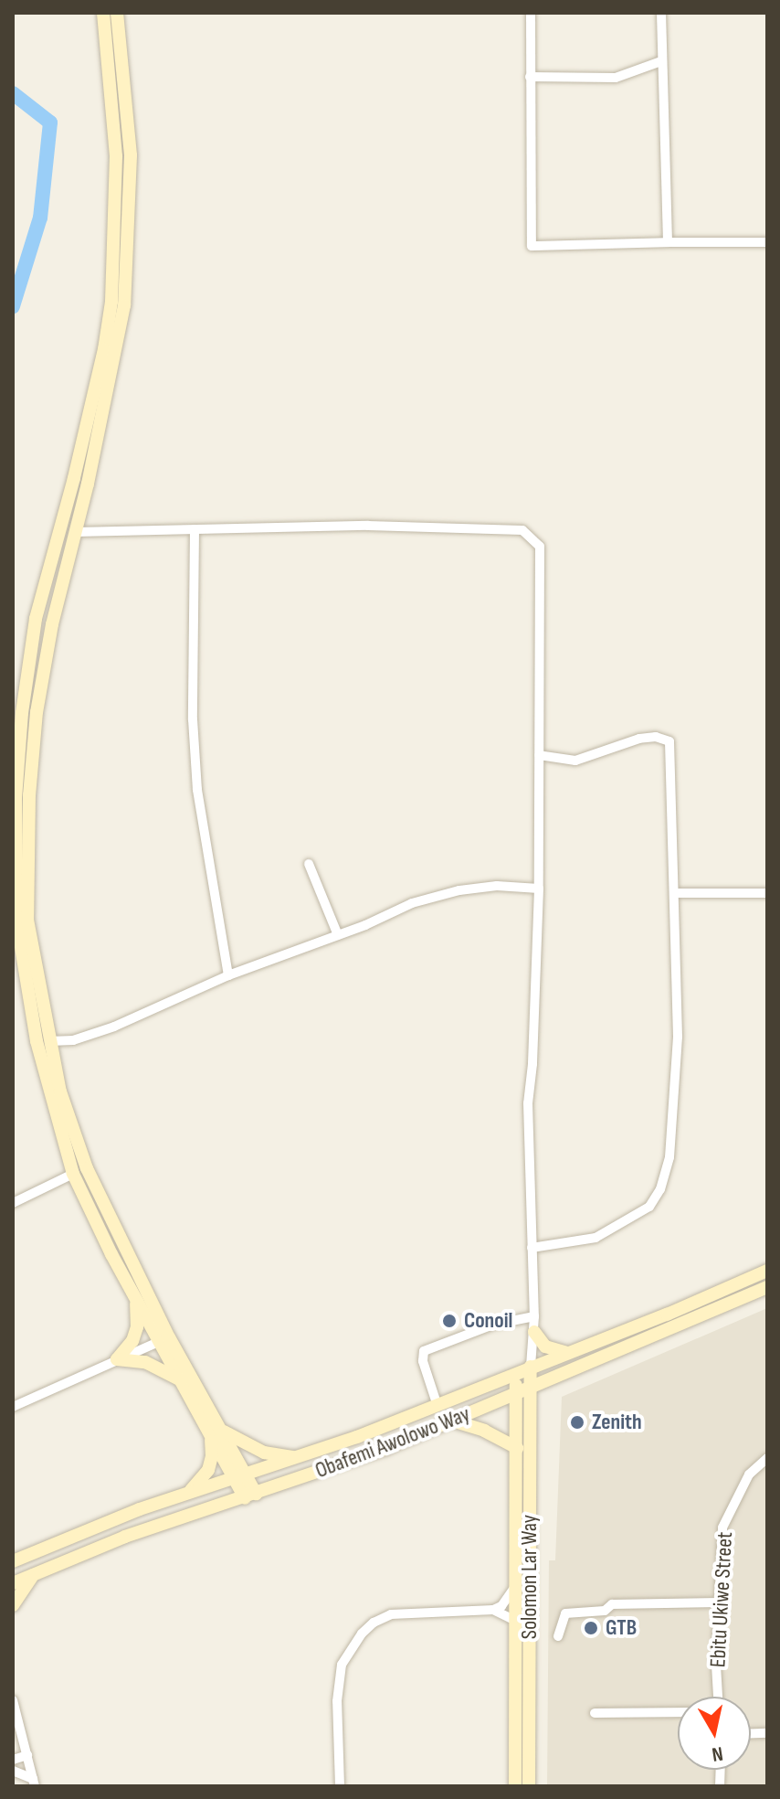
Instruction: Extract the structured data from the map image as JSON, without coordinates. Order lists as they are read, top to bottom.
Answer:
{
  "streets": {
    "main road": ["Obafemi Awolowo Way", "Solomon Lar Way"],
    "street": ["Ebitu Ukiwe Street"]
  },
  "crossings": [
    ["Obafemi Awolowo Way", "Solomon Lar Way"]
  ],
  "places": ["Conoil", "Zenith", "GTB"],
  "north": "bottom"
}
